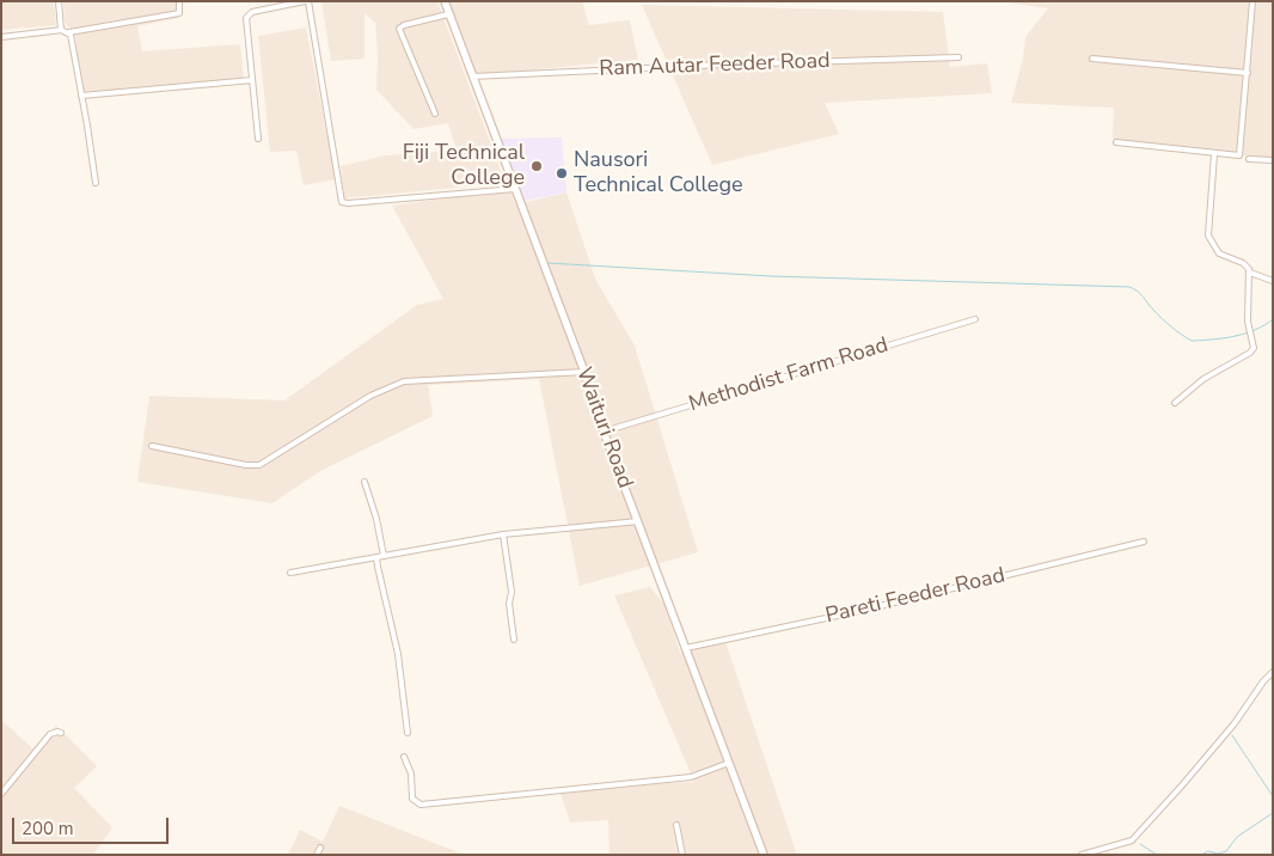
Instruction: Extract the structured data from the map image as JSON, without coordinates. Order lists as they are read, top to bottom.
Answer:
{
  "streets": {
    "main road": ["Waituri Road"],
    "street": ["Ram Autar Feeder Road", "Methodist Farm Road", "Pareti Feeder Road"]
  },
  "crossings": [
    ["Ram Autar Feeder Road", "Waituri Road"],
    ["Methodist Farm Road", "Waituri Road"],
    ["Waituri Road", "Pareti Feeder Road"]
  ],
  "places": ["Fiji Technical College", "Nausori Technical College"],
  "scale_bar": "200 m"
}
